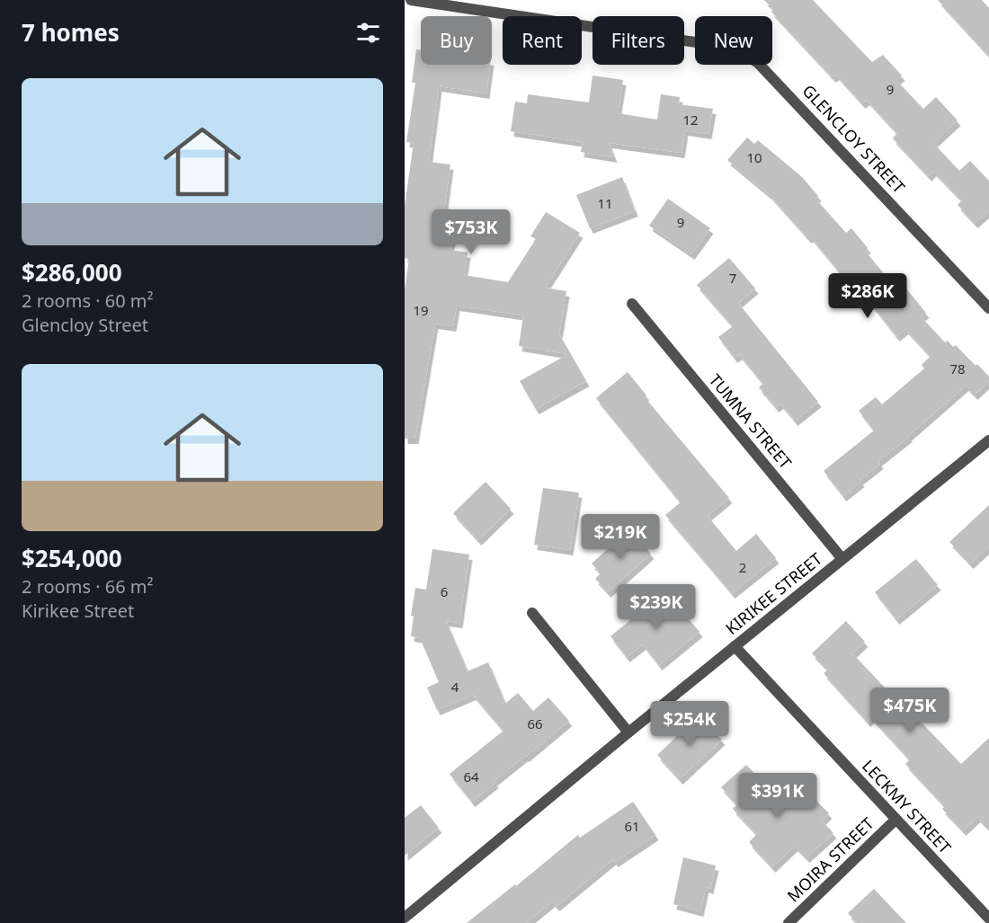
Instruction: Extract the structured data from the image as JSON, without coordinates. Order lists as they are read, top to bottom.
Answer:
{
  "streets": {
    "street": [
      "GLENCLOY STREET",
      "TUMNA STREET",
      "KIRIKEE STREET",
      "LECKMY STREET",
      "MOIRA STREET"
    ]
  },
  "crossings": [
    ["TUMNA STREET", "KIRIKEE STREET"],
    ["KIRIKEE STREET", "LECKMY STREET"],
    ["LECKMY STREET", "MOIRA STREET"]
  ],
  "house_numbers": [
    "9",
    "12",
    "10",
    "11",
    "9",
    "7",
    "19",
    "78",
    "2",
    "6",
    "4",
    "66",
    "64",
    "61"
  ],
  "page": {
    "heading": "7 homes",
    "chip": [
      "Buy",
      "Rent",
      "Filters",
      "New"
    ],
    "list": [
      {
        "name": "$286,000",
        "note": "2 rooms · 60 m² · Glencloy Street"
      },
      {
        "name": "$254,000",
        "note": "2 rooms · 66 m² · Kirikee Street"
      }
    ],
    "price": [
      "$753K",
      "$286K",
      "$219K",
      "$239K",
      "$475K",
      "$254K",
      "$391K"
    ]
  }
}
